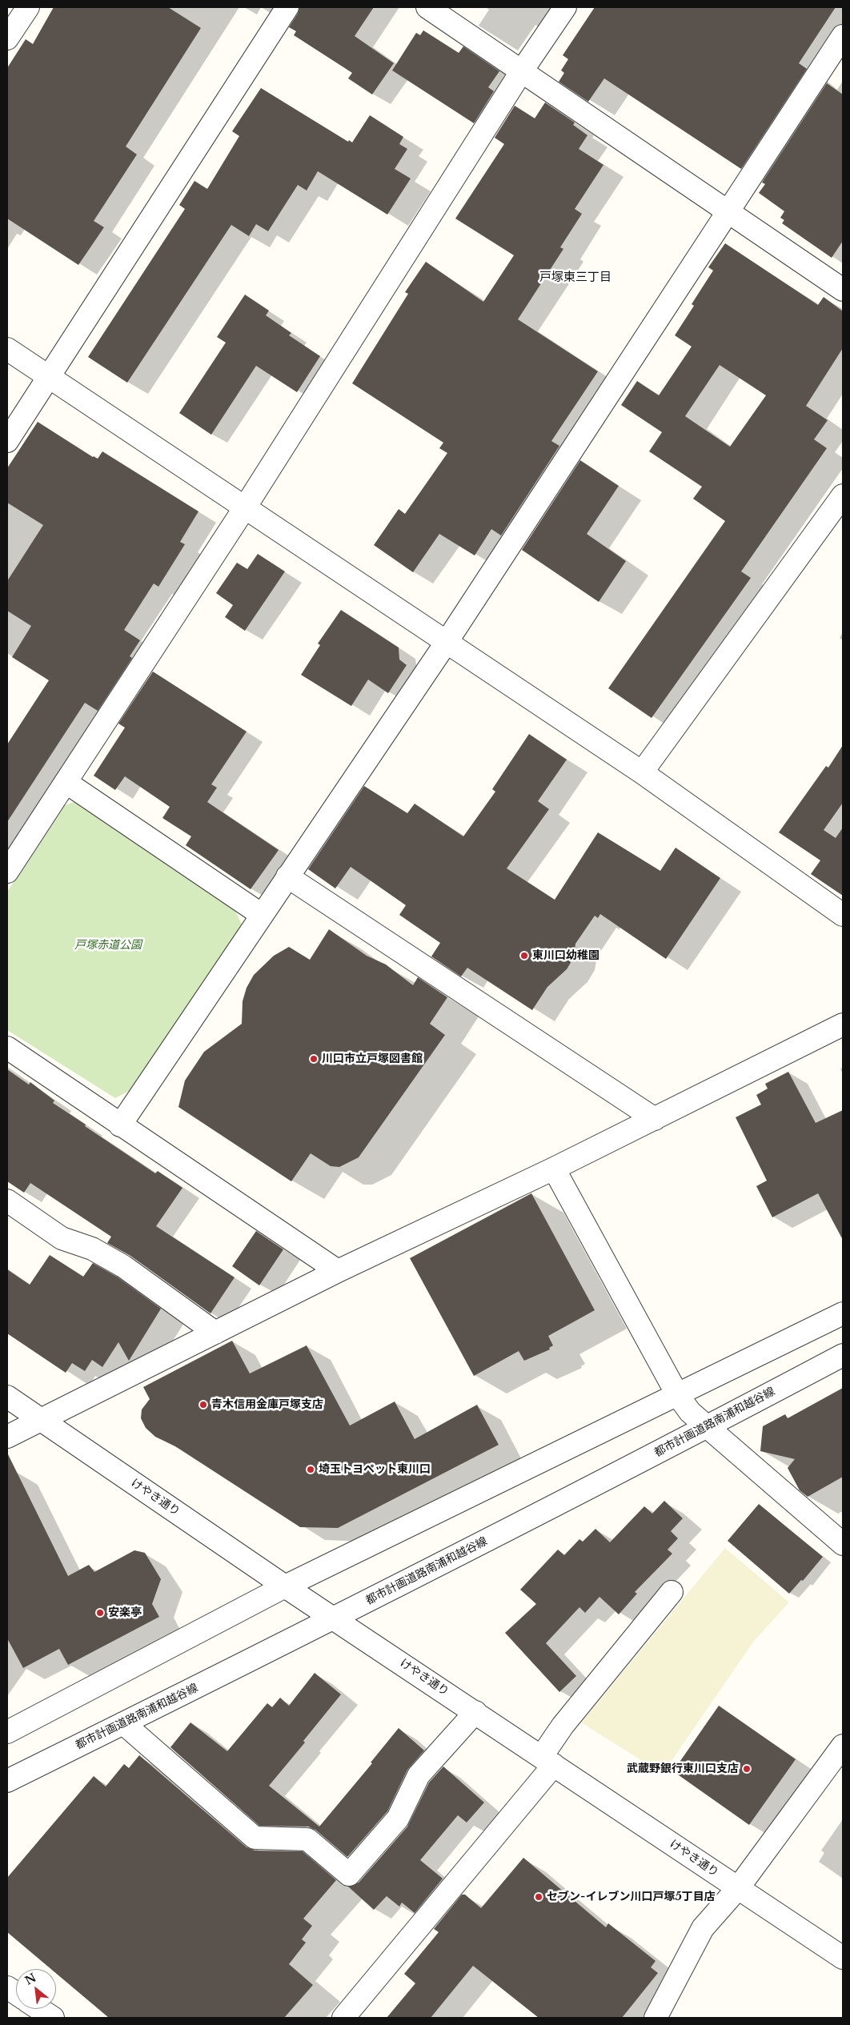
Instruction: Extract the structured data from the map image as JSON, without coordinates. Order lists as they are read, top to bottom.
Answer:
{
  "streets": {
    "street": ["都市計画道路南浦和越谷線", "けやき通り"]
  },
  "crossings": [
    ["都市計画道路南浦和越谷線", "けやき通り"]
  ],
  "districts": ["戸塚東三丁目"],
  "parks": ["戸塚赤道公園"],
  "places": [
    "東川口幼稚園",
    "川口市立戸塚図書館",
    "青木信用金庫戸塚支店",
    "埼玉トヨペット東川口",
    "安楽亭",
    "武蔵野銀行東川口支店",
    "セブン-イレブン川口戸塚5丁目店"
  ],
  "north": "top left"
}
